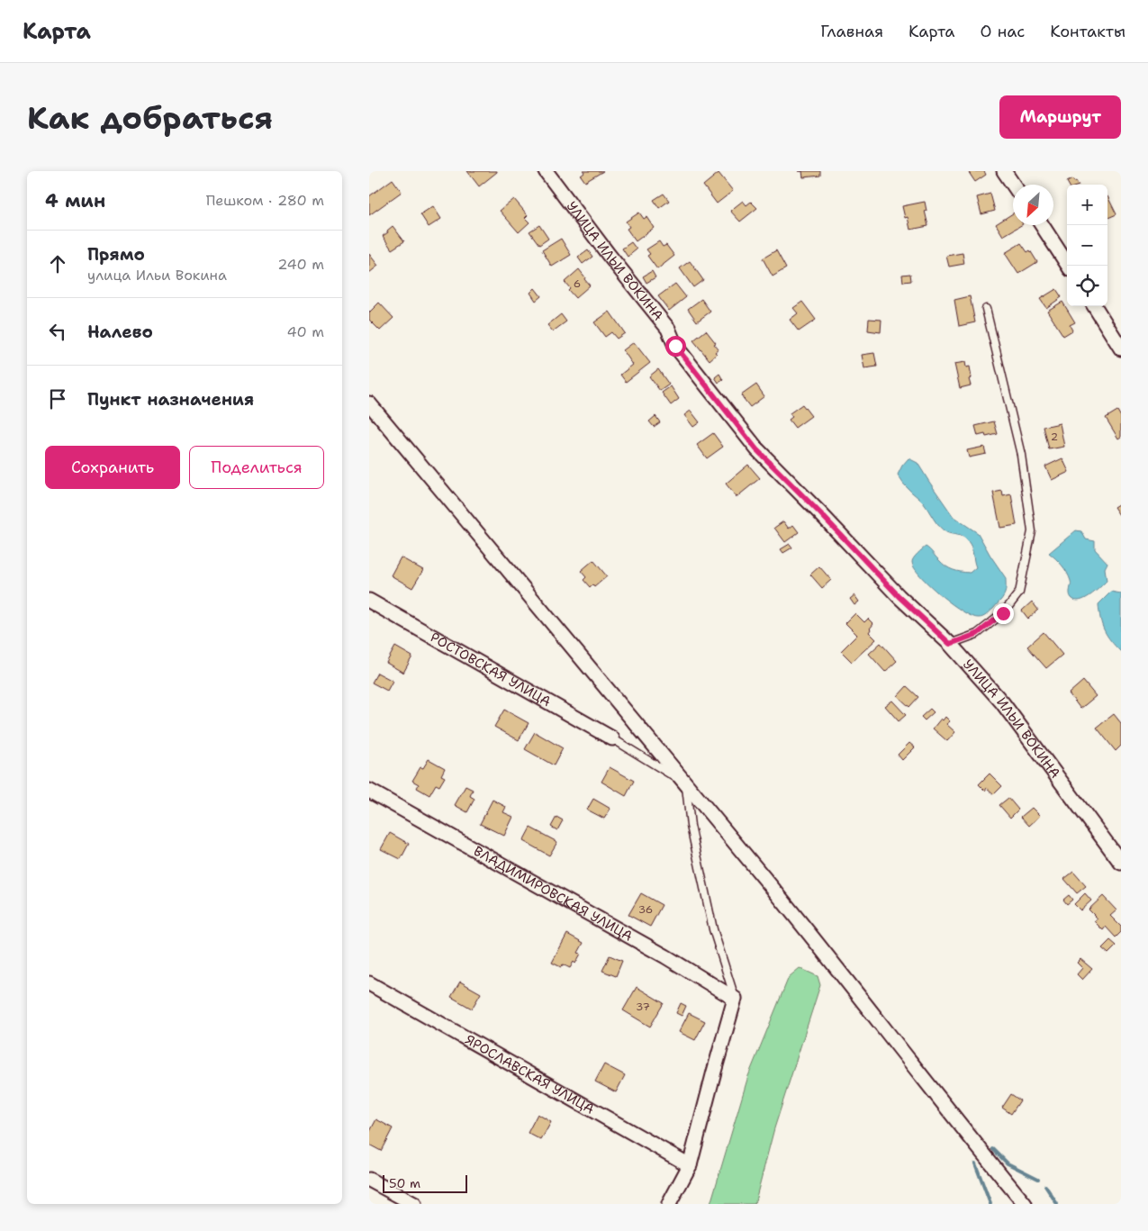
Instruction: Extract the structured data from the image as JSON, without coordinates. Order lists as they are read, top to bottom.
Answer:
{
  "streets": {
    "street": [
      "УЛИЦА ИЛЬИ ВОКИНА",
      "РОСТОВСКАЯ УЛИЦА",
      "ВЛАДИМИРОВСКАЯ УЛИЦА",
      "ЯРОСЛАВСКАЯ УЛИЦА"
    ]
  },
  "house_numbers": [
    "6",
    "2",
    "36",
    "37"
  ],
  "scale_bar": "50 m",
  "north": "bottom left",
  "page": {
    "header": "Карта",
    "nav": [
      "Главная",
      "Карта",
      "О нас",
      "Контакты"
    ],
    "buttons": [
      "Маршрут",
      ["Сохранить", "Поделиться"]
    ],
    "title": "Как добраться",
    "heading": ["4 мин", "Пешком · 280 m"],
    "map_buttons": ["+", "−"],
    "list": [
      ["Прямо", "улица Ильи Вокина", "240 m"],
      ["Налево", "40 m"],
      "Пункт назначения"
    ],
    "scale": "50 m"
  }
}
